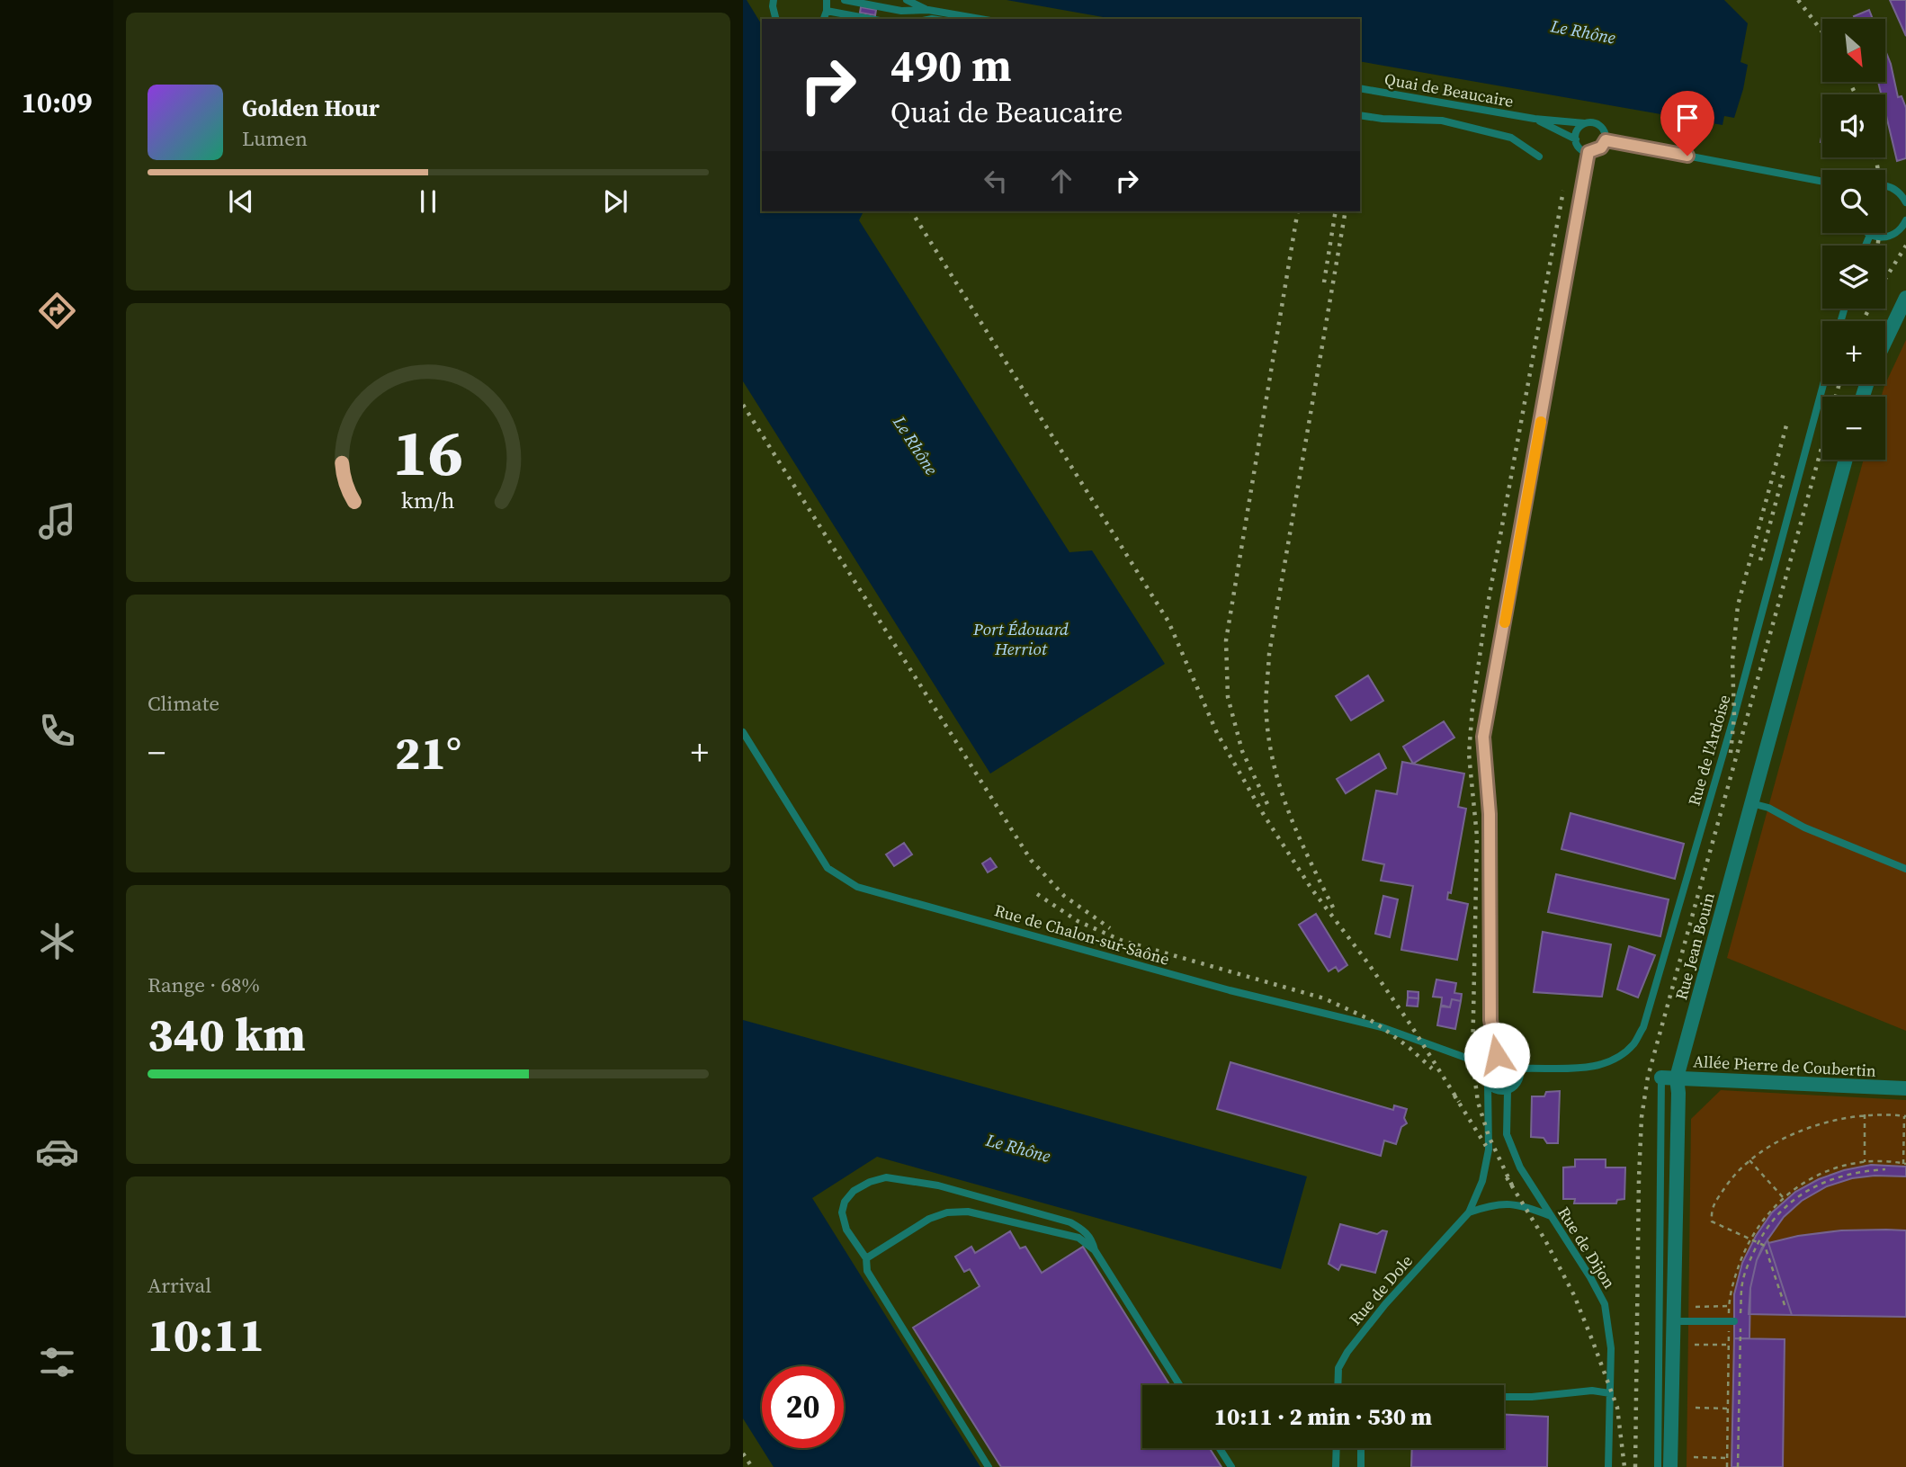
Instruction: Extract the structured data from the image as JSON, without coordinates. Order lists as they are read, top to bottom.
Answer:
{
  "streets": {
    "street": ["Rue Jean Bouin", "Allée Pierre de Coubertin"],
    "lane": [
      "Quai de Beaucaire",
      "Rue de l'Ardoise",
      "Rue de Chalon-sur-Saône",
      "Rue de Dijon",
      "Rue de Dole"
    ]
  },
  "crossings": [
    ["Rue de l'Ardoise", "Rue de Chalon-sur-Saône"],
    ["Rue de l'Ardoise", "Rue de Dijon"],
    ["Rue de l'Ardoise", "Rue de Dole"],
    ["Rue de Chalon-sur-Saône", "Rue de Dijon"],
    ["Rue de Chalon-sur-Saône", "Rue de Dole"],
    ["Rue Jean Bouin", "Allée Pierre de Coubertin"],
    ["Rue de Dijon", "Rue de Dole"]
  ],
  "water": ["Le Rhône", "Port Édouard Herriot"],
  "north": "bottom right",
  "page": {
    "tabs": "10:09",
    "map_buttons": ["+", "−"],
    "turn": ["490 m", "Quai de Beaucaire"],
    "song": ["Golden Hour", "Lumen"],
    "tile": [
      "Climate",
      ["Range · 68%", "340 km"],
      ["Arrival", "10:11"]
    ],
    "heat": ["−", "21°", "+"],
    "limit": "20",
    "trip": "10:11 · 2 min · 530 m",
    "gauge": ["16", "km/h"]
  }
}
